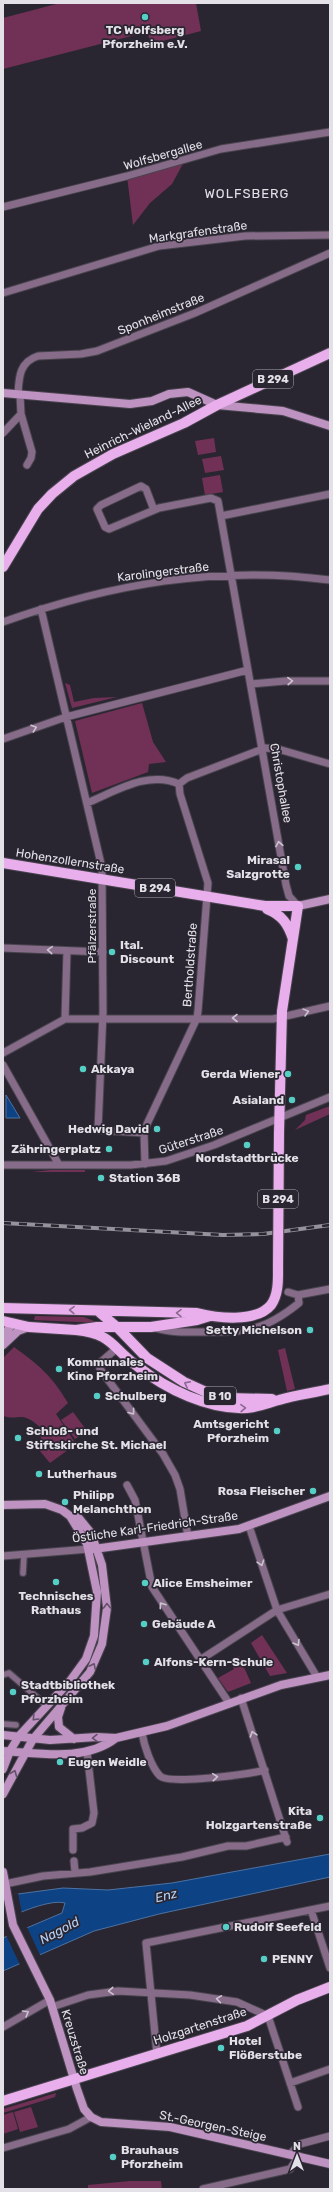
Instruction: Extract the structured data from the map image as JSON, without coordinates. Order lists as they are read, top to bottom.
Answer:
{
  "streets": {
    "main road": [
      "B 294",
      "Heinrich-Wieland-Allee",
      "Hohenzollernstraße",
      "B 10",
      "Östliche Karl-Friedrich-Straße",
      "Holzgartenstraße",
      "Kreuzstraße",
      "St.-Georgen-Steige"
    ],
    "street": [
      "Wolfsbergallee",
      "Markgrafenstraße",
      "Sponheimstraße",
      "Karolingerstraße",
      "Christophallee",
      "Pfälzerstraße",
      "Bertholdstraße",
      "Güterstraße"
    ]
  },
  "crossings": [
    ["B 294", "Christophallee"],
    ["B 294", "Hohenzollernstraße"],
    ["B 294", "Güterstraße"],
    ["B 294", "B 10"],
    ["Karolingerstraße", "Christophallee"],
    ["Karolingerstraße", "Pfälzerstraße"],
    ["Christophallee", "Hohenzollernstraße"],
    ["Hohenzollernstraße", "Pfälzerstraße"],
    ["Hohenzollernstraße", "Bertholdstraße"],
    ["Pfälzerstraße", "Güterstraße"],
    ["Bertholdstraße", "Güterstraße"],
    ["Holzgartenstraße", "Kreuzstraße"],
    ["Kreuzstraße", "St.-Georgen-Steige"]
  ],
  "districts": ["WOLFSBERG"],
  "water": ["Enz", "Nagold"],
  "places": [
    "TC Wolfsberg Pforzheim e.V.",
    "Mirasal Salzgrotte",
    "Ital. Discount",
    "Akkaya",
    "Gerda Wiener",
    "Asialand",
    "Hedwig David",
    "Nordstadtbrücke",
    "Zähringerplatz",
    "Station 36B",
    "Setty Michelson",
    "Kommunales Kino Pforzheim",
    "Schulberg",
    "Amtsgericht Pforzheim",
    "Schloß- und Stiftskirche St. Michael",
    "Lutherhaus",
    "Rosa Fleischer",
    "Philipp Melanchthon",
    "Technisches Rathaus",
    "Alice Emsheimer",
    "Gebäude A",
    "Alfons-Kern-Schule",
    "Stadtbibliothek Pforzheim",
    "Eugen Weidle",
    "Kita Holzgartenstraße",
    "Rudolf Seefeld",
    "PENNY",
    "Hotel Flößerstube",
    "Brauhaus Pforzheim"
  ],
  "north": "top"
}
